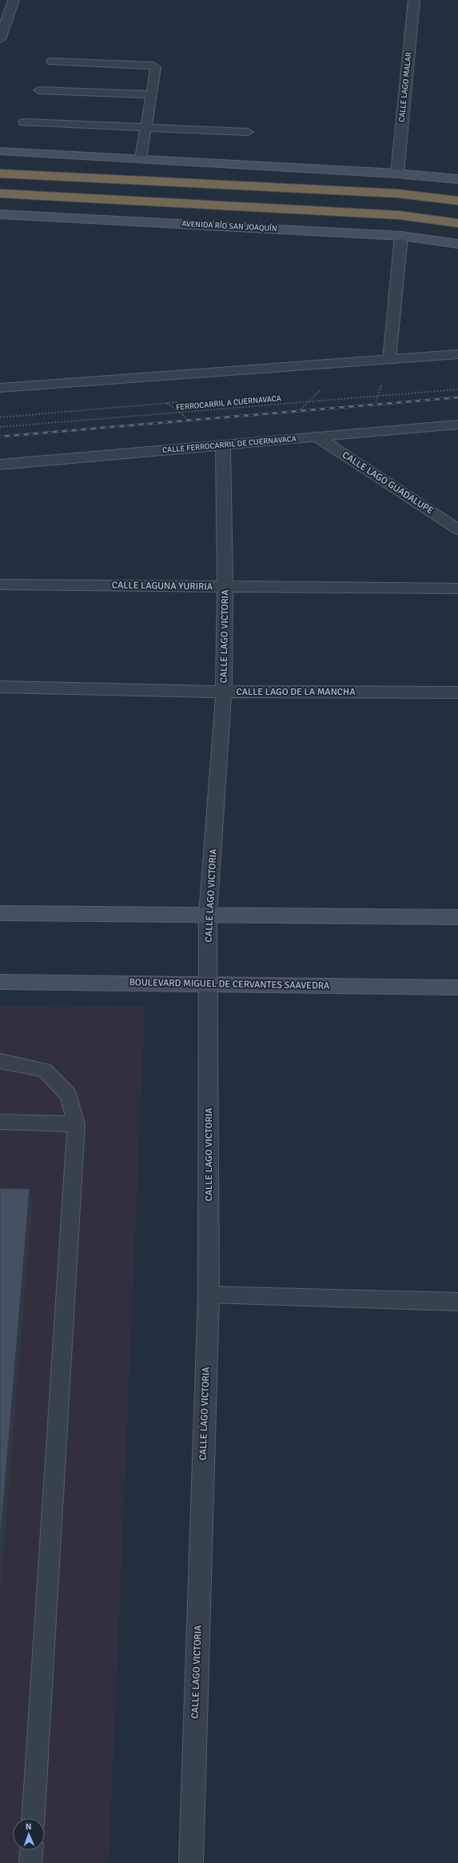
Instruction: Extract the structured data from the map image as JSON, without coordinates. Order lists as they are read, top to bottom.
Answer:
{
  "streets": {
    "main road": ["AVENIDA RÍO SAN JOAQUÍN", "BOULEVARD MIGUEL DE CERVANTES SAAVEDRA"],
    "street": [
      "CALLE LAGO MALAR",
      "CALLE FERROCARRIL DE CUERNAVACA",
      "CALLE LAGO GUADALUPE",
      "CALLE LAGUNA YURIRIA",
      "CALLE LAGO VICTORIA",
      "CALLE LAGO DE LA MANCHA"
    ],
    "path": ["FERROCARRIL A CUERNAVACA"]
  },
  "crossings": [
    ["CALLE FERROCARRIL DE CUERNAVACA", "CALLE LAGO GUADALUPE"],
    ["CALLE FERROCARRIL DE CUERNAVACA", "CALLE LAGO VICTORIA"],
    ["CALLE LAGUNA YURIRIA", "CALLE LAGO VICTORIA"],
    ["CALLE LAGO VICTORIA", "CALLE LAGO DE LA MANCHA"],
    ["CALLE LAGO VICTORIA", "BOULEVARD MIGUEL DE CERVANTES SAAVEDRA"]
  ],
  "north": "top"
}
